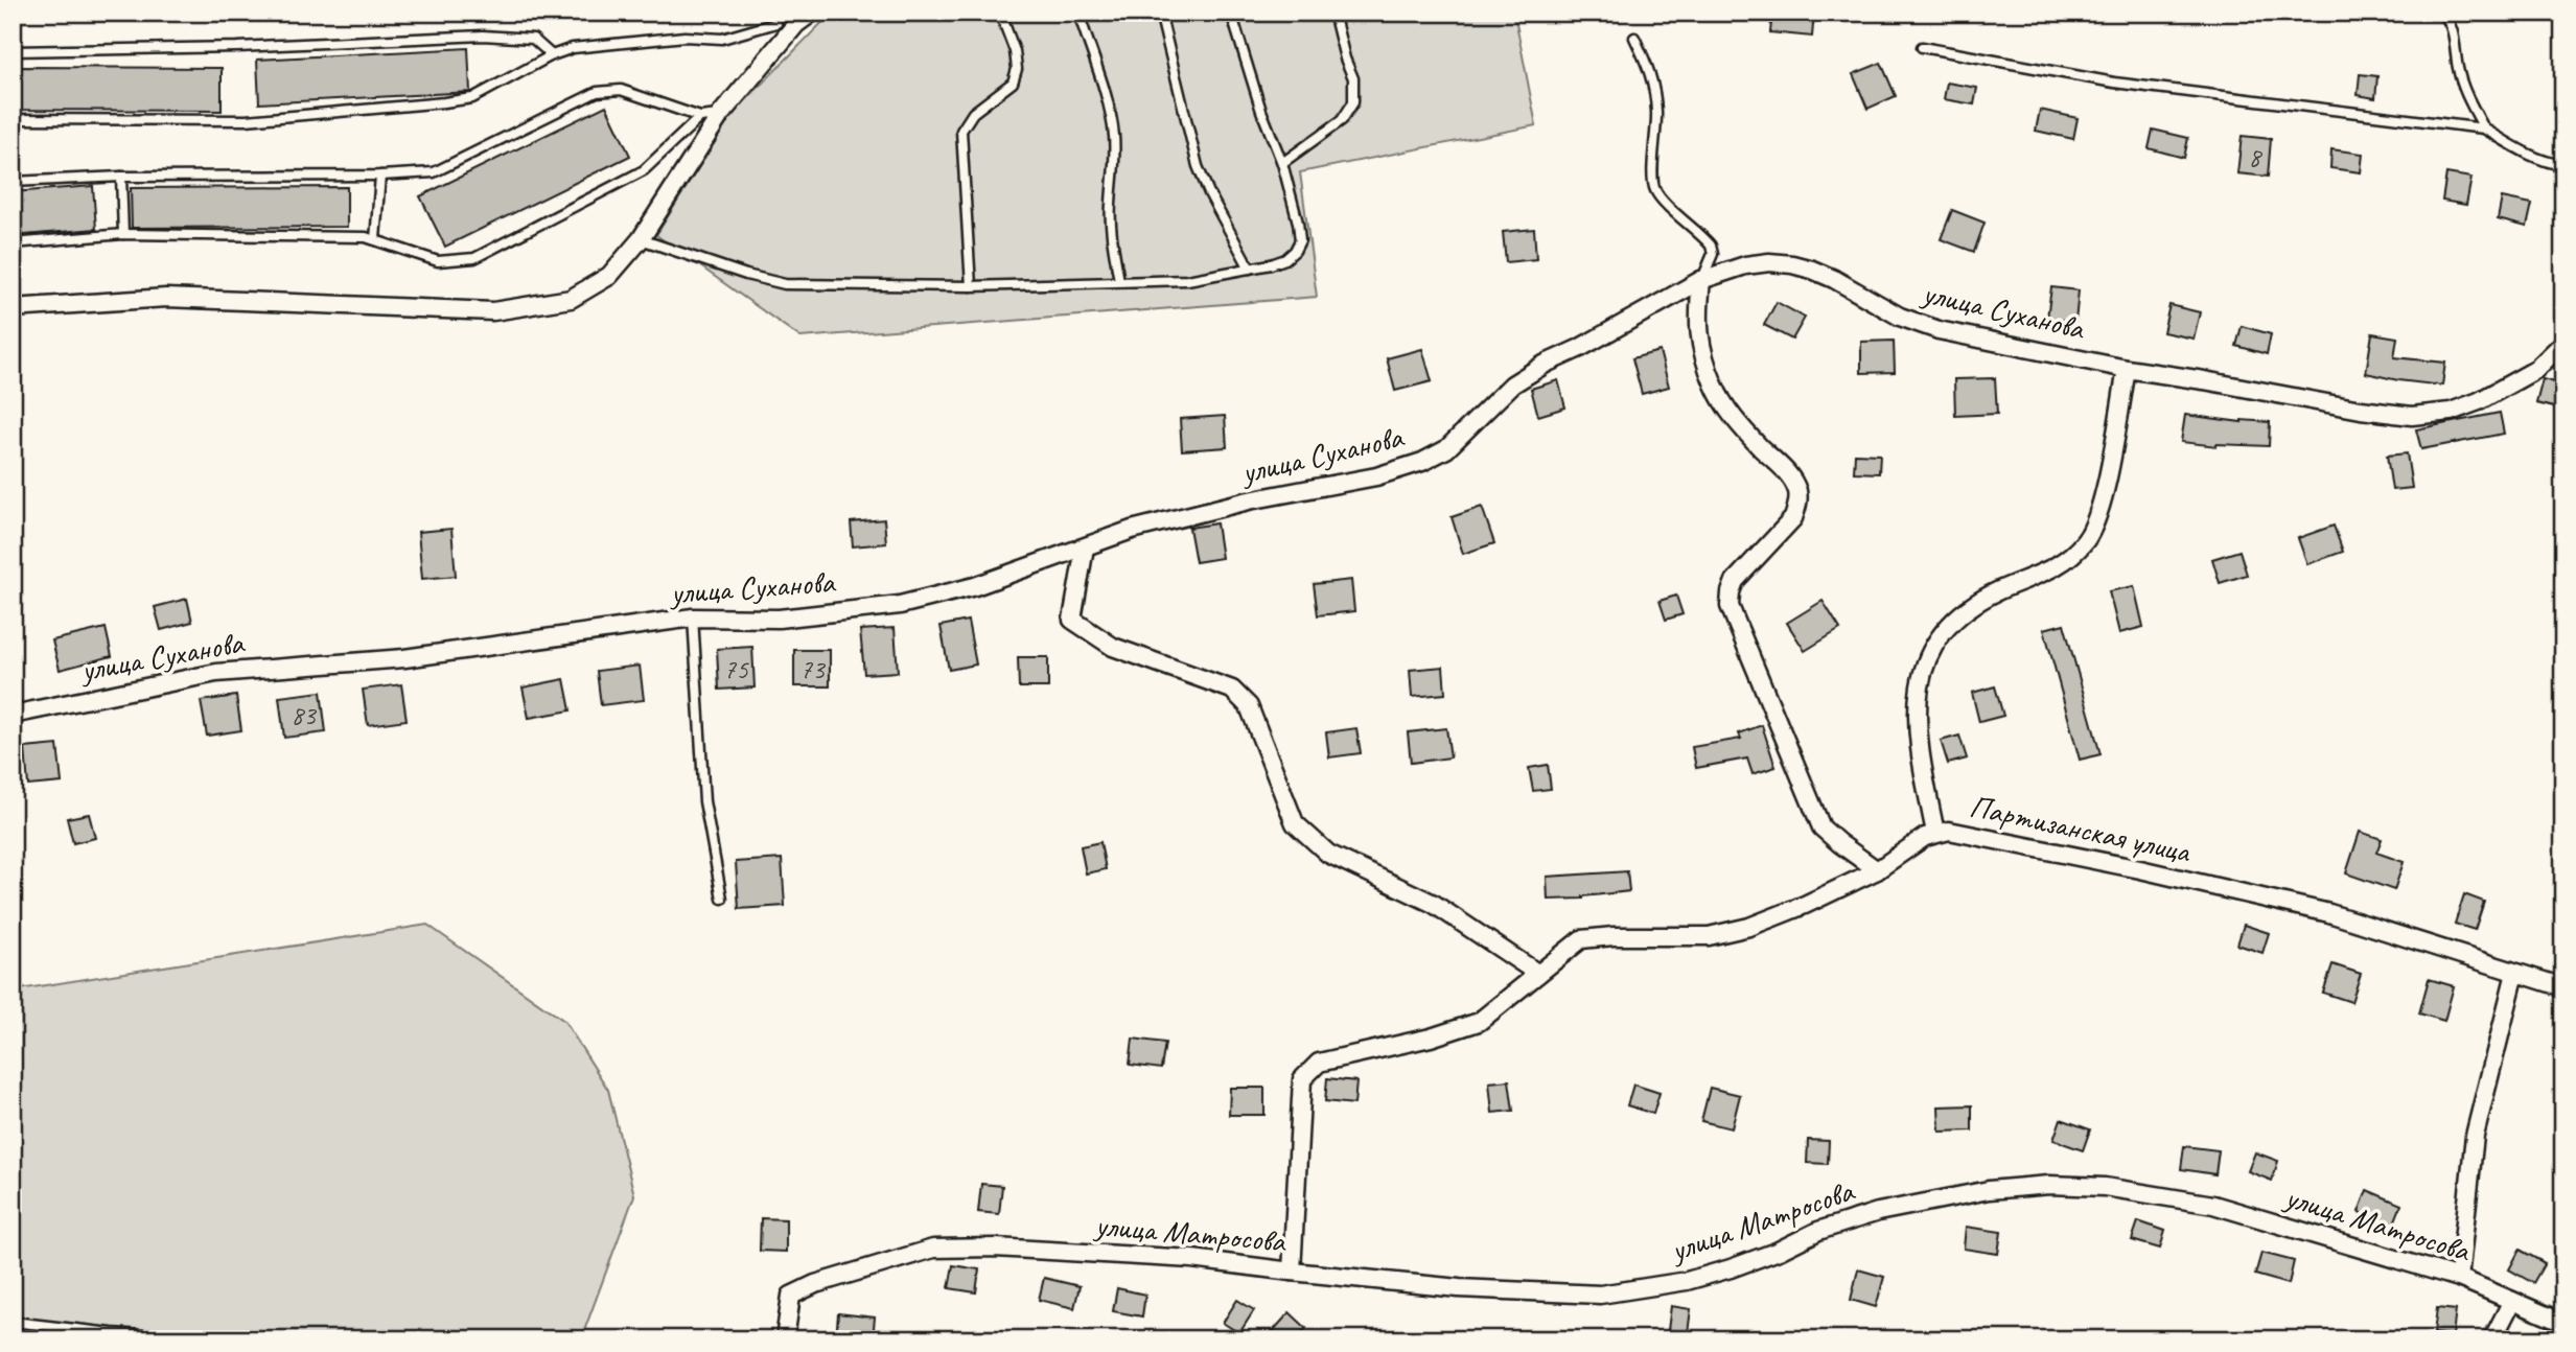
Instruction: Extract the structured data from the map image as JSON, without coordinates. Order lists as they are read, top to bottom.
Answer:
{
  "streets": {
    "street": ["улица Суханова", "Партизанская улица", "улица Матросова"]
  },
  "crossings": [
    ["Партизанская улица", "улица Матросова"]
  ],
  "house_numbers": [
    "8",
    "75",
    "73",
    "83"
  ]
}
